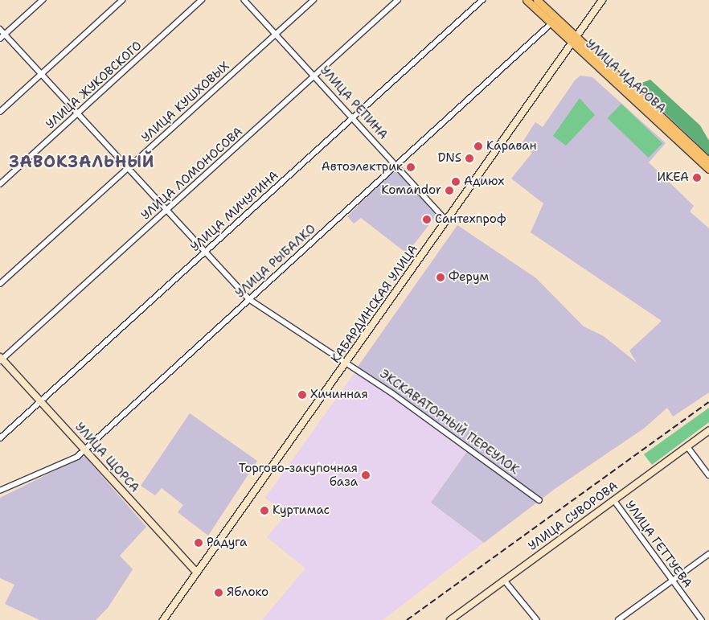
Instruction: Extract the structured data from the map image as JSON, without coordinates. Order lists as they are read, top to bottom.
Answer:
{
  "streets": {
    "main road": [
      "УЛИЦА ИДАРОВА",
      "КАБАРДИНСКАЯ УЛИЦА",
      "УЛИЦА ЩОРСА",
      "УЛИЦА СУВОРОВА"
    ],
    "street": [
      "УЛИЦА ЖУКОВСКОГО",
      "УЛИЦА КУШХОВЫХ",
      "УЛИЦА РЕПИНА",
      "УЛИЦА ЛОМОНОСОВА",
      "УЛИЦА МИЧУРИНА",
      "УЛИЦА РЫБАЛКО",
      "ЭКСКАВАТОРНЫЙ ПЕРЕУЛОК",
      "УЛИЦА ГЕТТУЕВА"
    ]
  },
  "crossings": [
    ["УЛИЦА ИДАРОВА", "УЛИЦА РЫБАЛКО"],
    ["УЛИЦА ИДАРОВА", "КАБАРДИНСКАЯ УЛИЦА"],
    ["УЛИЦА ЖУКОВСКОГО", "ЭКСКАВАТОРНЫЙ ПЕРЕУЛОК"],
    ["УЛИЦА КУШХОВЫХ", "УЛИЦА РЕПИНА"],
    ["УЛИЦА КУШХОВЫХ", "ЭКСКАВАТОРНЫЙ ПЕРЕУЛОК"],
    ["УЛИЦА РЕПИНА", "УЛИЦА ЛОМОНОСОВА"],
    ["УЛИЦА РЕПИНА", "УЛИЦА МИЧУРИНА"],
    ["УЛИЦА РЕПИНА", "УЛИЦА РЫБАЛКО"],
    ["УЛИЦА РЕПИНА", "КАБАРДИНСКАЯ УЛИЦА"],
    ["УЛИЦА ЛОМОНОСОВА", "ЭКСКАВАТОРНЫЙ ПЕРЕУЛОК"],
    ["УЛИЦА ЛОМОНОСОВА", "УЛИЦА ЩОРСА"],
    ["УЛИЦА МИЧУРИНА", "ЭКСКАВАТОРНЫЙ ПЕРЕУЛОК"],
    ["УЛИЦА МИЧУРИНА", "УЛИЦА ЩОРСА"],
    ["УЛИЦА РЫБАЛКО", "ЭКСКАВАТОРНЫЙ ПЕРЕУЛОК"],
    ["УЛИЦА РЫБАЛКО", "УЛИЦА ЩОРСА"],
    ["КАБАРДИНСКАЯ УЛИЦА", "ЭКСКАВАТОРНЫЙ ПЕРЕУЛОК"],
    ["КАБАРДИНСКАЯ УЛИЦА", "УЛИЦА ЩОРСА"],
    ["УЛИЦА СУВОРОВА", "УЛИЦА ГЕТТУЕВА"]
  ],
  "districts": ["ЗАВОКЗАЛЬНЫЙ"],
  "places": [
    "Караван",
    "DNS",
    "Автоэлектрик",
    "ИКЕА",
    "Адиюх",
    "Komandor",
    "Сантехпроф",
    "Ферум",
    "Хичинная",
    "Торгово-закупочная база",
    "Куртимас",
    "Радуга",
    "Яблоко"
  ]
}
